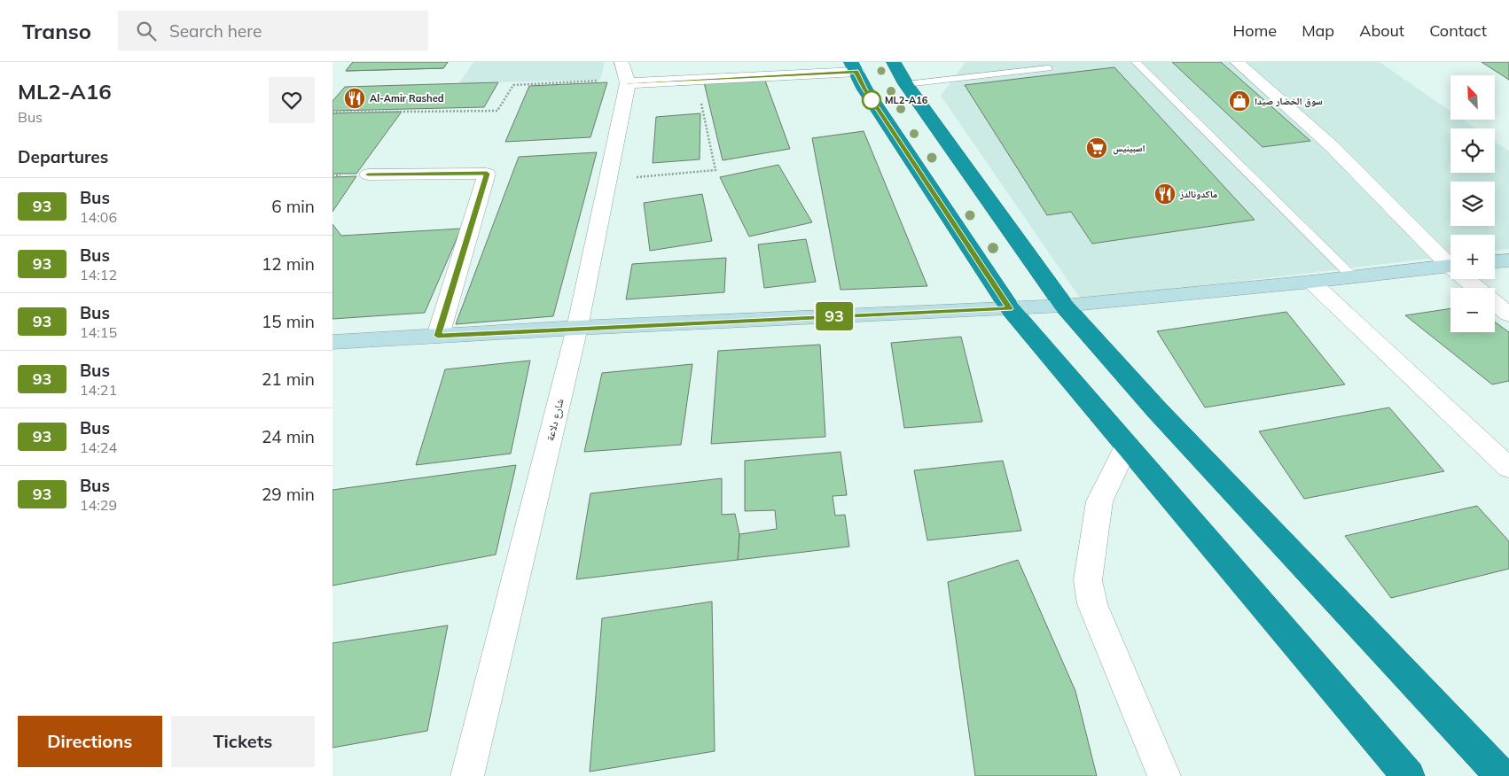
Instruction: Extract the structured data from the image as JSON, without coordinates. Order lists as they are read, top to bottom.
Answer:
{
  "streets": {
    "street": ["شارع دلاعة"]
  },
  "places": {
    "restaurant": ["Al-Amir Rashed", "ماكدونالدز"],
    "other": ["ML2-A16"],
    "shop": ["سوق الخضار صيدا"],
    "supermarket": ["اسبينيس"]
  },
  "lines": ["bus line 93"],
  "north": "top left",
  "page": {
    "header": "Transo",
    "search": "Search here",
    "nav": [
      "Home",
      "Map",
      "About",
      "Contact"
    ],
    "heading": [
      ["ML2-A16", "Bus"],
      "Departures"
    ],
    "on_map": "93",
    "map_buttons": ["+", "−"],
    "list": [
      {
        "mark": "93",
        "name": "Bus",
        "note": "14:06",
        "value": "6 min"
      },
      {
        "mark": "93",
        "name": "Bus",
        "note": "14:12",
        "value": "12 min"
      },
      {
        "mark": "93",
        "name": "Bus",
        "note": "14:15",
        "value": "15 min"
      },
      {
        "mark": "93",
        "name": "Bus",
        "note": "14:21",
        "value": "21 min"
      },
      {
        "mark": "93",
        "name": "Bus",
        "note": "14:24",
        "value": "24 min"
      },
      {
        "mark": "93",
        "name": "Bus",
        "note": "14:29",
        "value": "29 min"
      }
    ],
    "buttons": ["Directions", "Tickets"]
  }
}
